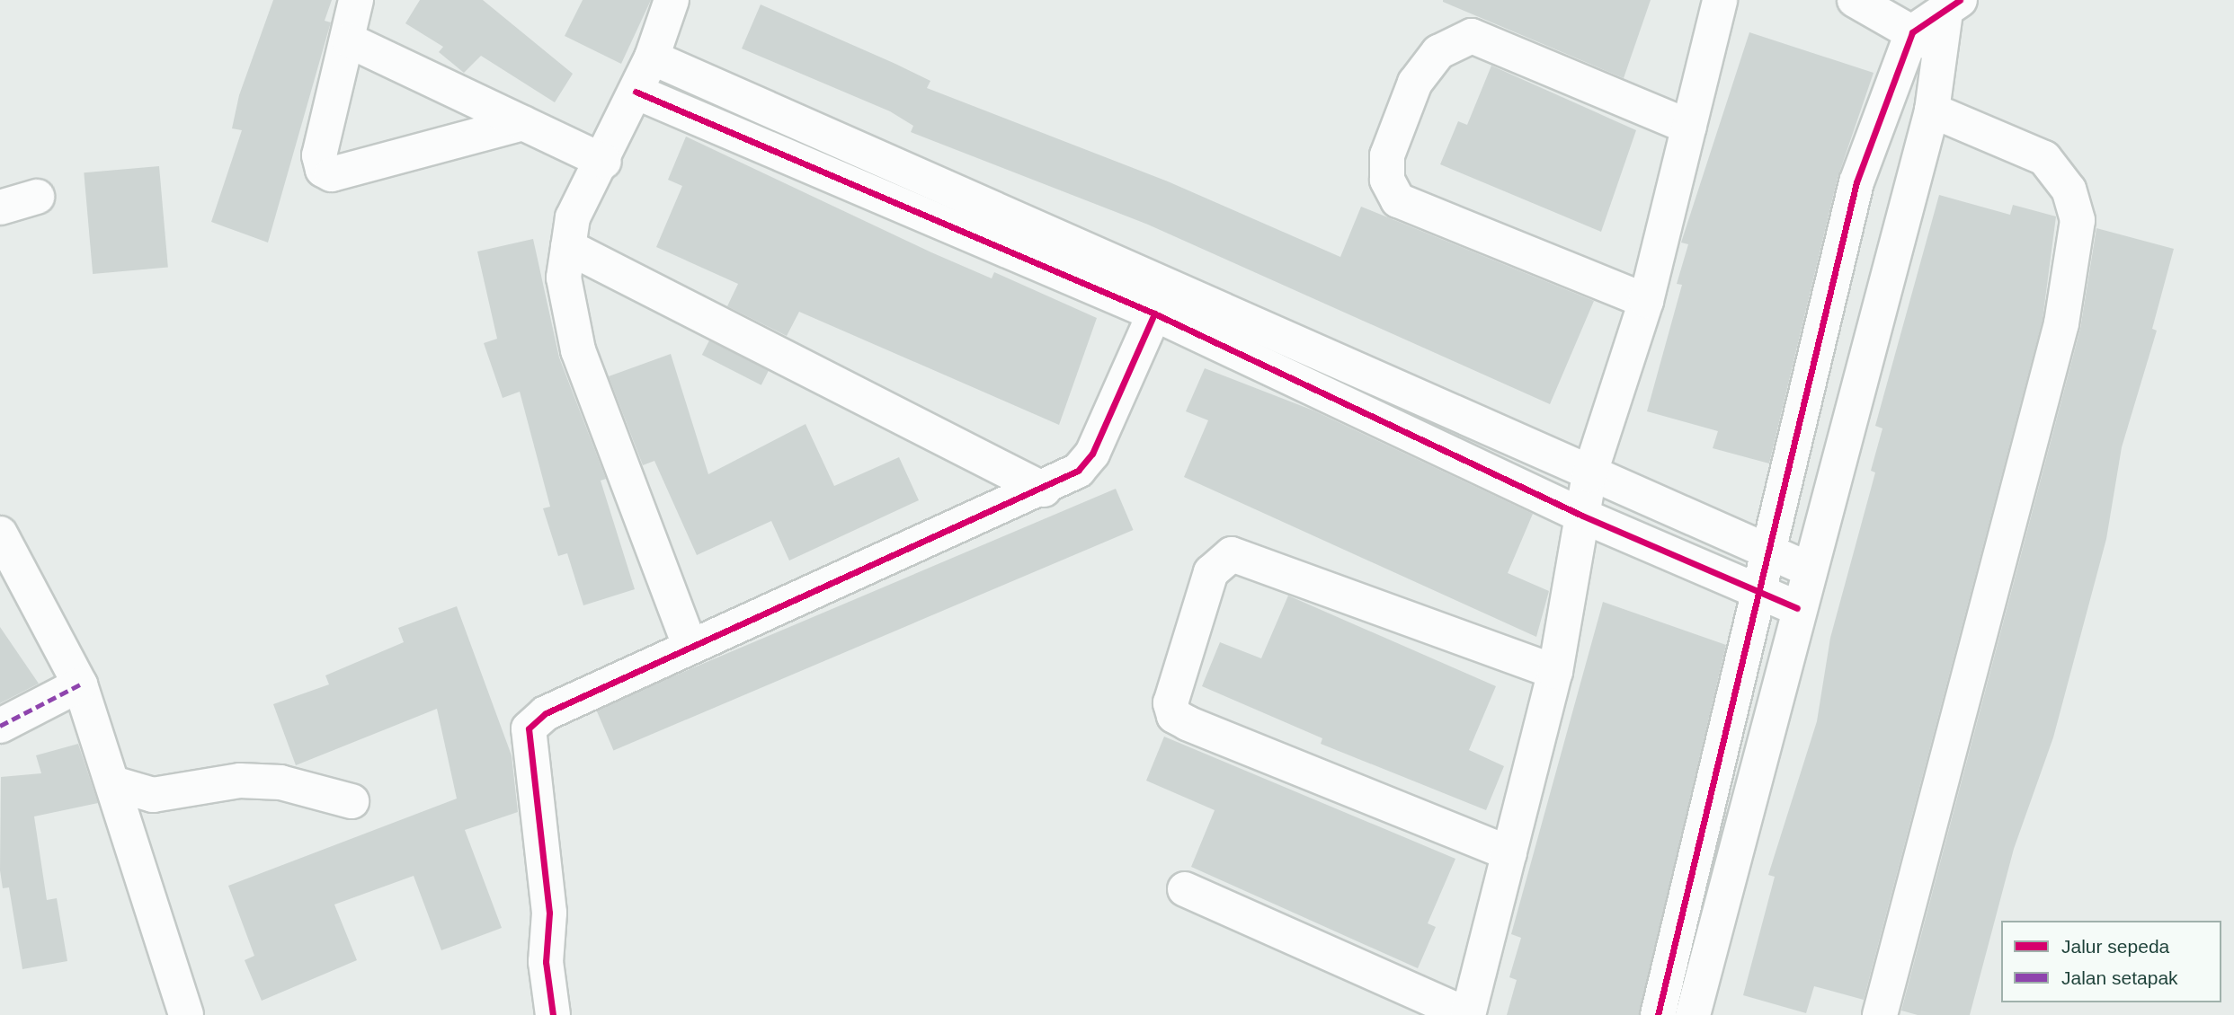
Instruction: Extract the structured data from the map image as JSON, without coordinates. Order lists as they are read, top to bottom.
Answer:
{
  "legend": ["Jalur sepeda", "Jalan setapak"]
}
